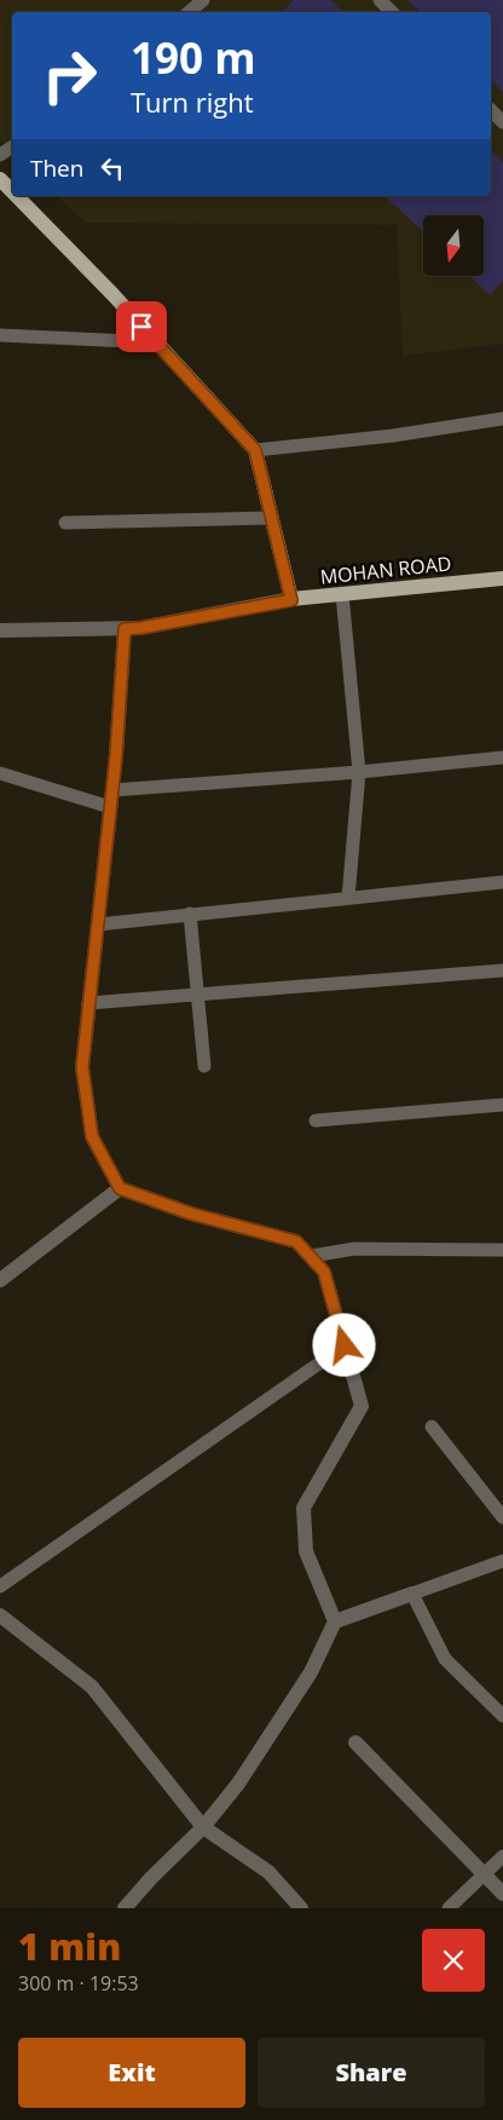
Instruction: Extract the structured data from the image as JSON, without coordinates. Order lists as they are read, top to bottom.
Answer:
{
  "streets": {
    "main road": ["MOHAN ROAD"]
  },
  "north": "bottom",
  "page": {
    "turn": ["190 m", "Turn right"],
    "then": "Then",
    "heading": ["1 min", "300 m · 19:53"],
    "buttons": ["Exit", "Share"]
  }
}
